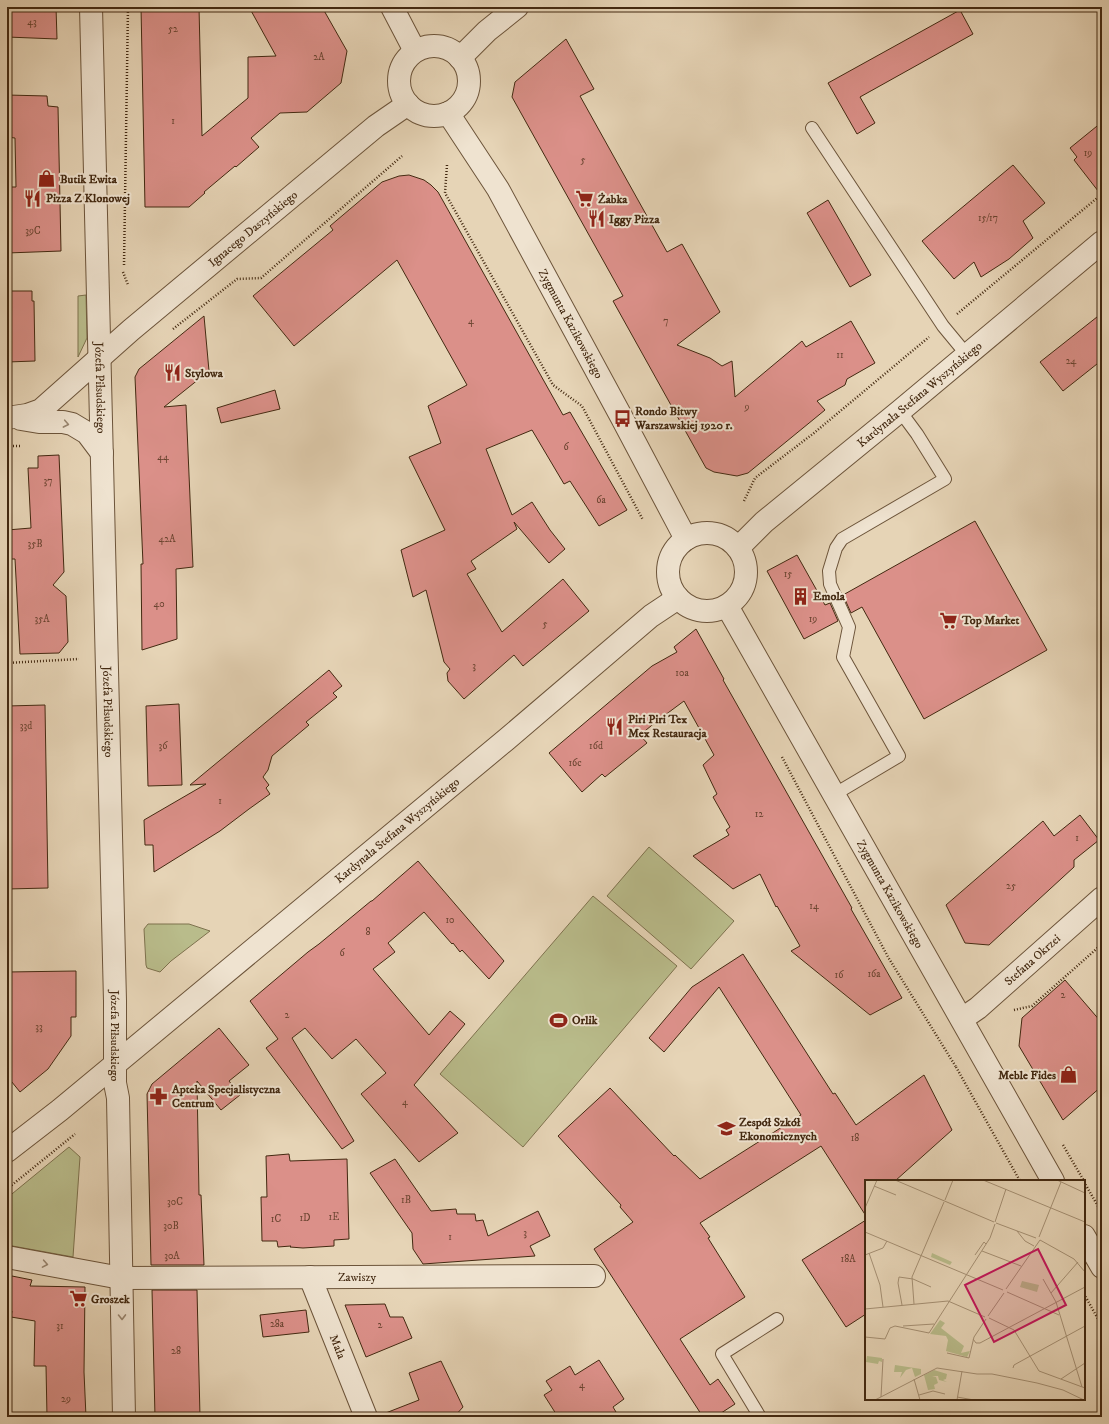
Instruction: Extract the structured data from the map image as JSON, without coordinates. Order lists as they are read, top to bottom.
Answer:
{
  "streets": {
    "street": [
      "Ignacego Daszyńskiego",
      "Zygmunta Kazikowskiego",
      "Józefa Piłsudskiego",
      "Kardynała Stefana Wyszyńskiego",
      "Stefana Okrzei",
      "Zawiszy",
      "Mała"
    ]
  },
  "crossings": [
    ["Ignacego Daszyńskiego", "Zygmunta Kazikowskiego"],
    ["Ignacego Daszyńskiego", "Józefa Piłsudskiego"],
    ["Zygmunta Kazikowskiego", "Kardynała Stefana Wyszyńskiego"],
    ["Zygmunta Kazikowskiego", "Stefana Okrzei"],
    ["Józefa Piłsudskiego", "Kardynała Stefana Wyszyńskiego"],
    ["Józefa Piłsudskiego", "Zawiszy"],
    ["Zawiszy", "Mała"]
  ],
  "places": {
    "shop": ["Butik Ewita", "Meble Fides"],
    "restaurant": [
      "Pizza Z Klonowej",
      "Iggy Pizza",
      "Stylowa",
      "Piri Piri Tex Mex Restauracja"
    ],
    "supermarket": ["Żabka", "Top Market", "Groszek"],
    "bus stop": ["Rondo Bitwy Warszawskiej 1920 r."],
    "building": ["Emola"],
    "sports": ["Orlik"],
    "pharmacy": ["Apteka Specjalistyczna Centrum"],
    "school or university": ["Zespół Szkół Ekonomicznych"]
  },
  "house_numbers": [
    "43",
    "52",
    "2A",
    "1",
    "19",
    "5",
    "15/17",
    "39C",
    "4",
    "7",
    "11",
    "24",
    "9",
    "6",
    "44",
    "37",
    "6a",
    "42A",
    "35B",
    "15",
    "40",
    "35A",
    "19",
    "5",
    "3",
    "10a",
    "33d",
    "36",
    "16d",
    "16c",
    "1",
    "12",
    "1",
    "25",
    "14",
    "10",
    "8",
    "6",
    "16a",
    "16",
    "2",
    "2",
    "33",
    "4",
    "18",
    "1B",
    "30C",
    "1E",
    "1D",
    "1C",
    "30B",
    "3",
    "1",
    "30A",
    "18A",
    "28a",
    "2",
    "31",
    "28",
    "4",
    "29"
  ]
}
